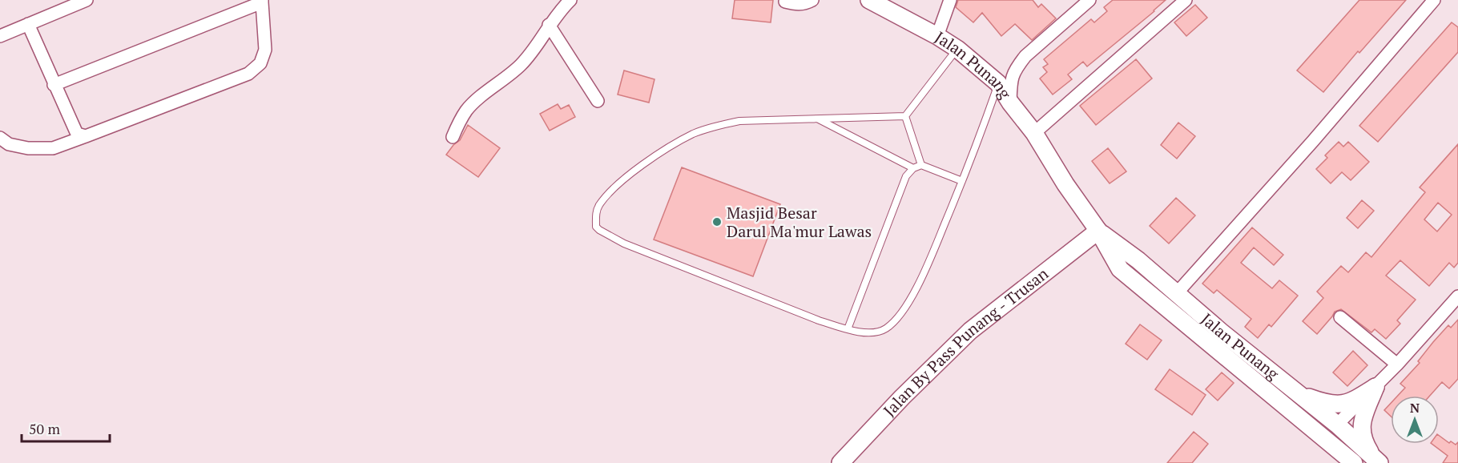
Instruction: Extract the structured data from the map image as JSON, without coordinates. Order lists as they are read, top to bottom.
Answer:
{
  "streets": {
    "street": ["Jalan Punang", "Jalan By Pass Punang - Trusan"]
  },
  "crossings": [
    ["Jalan Punang", "Jalan By Pass Punang - Trusan"]
  ],
  "places": ["Masjid Besar Darul Ma'mur Lawas"],
  "scale_bar": "50 m",
  "north": "top"
}
